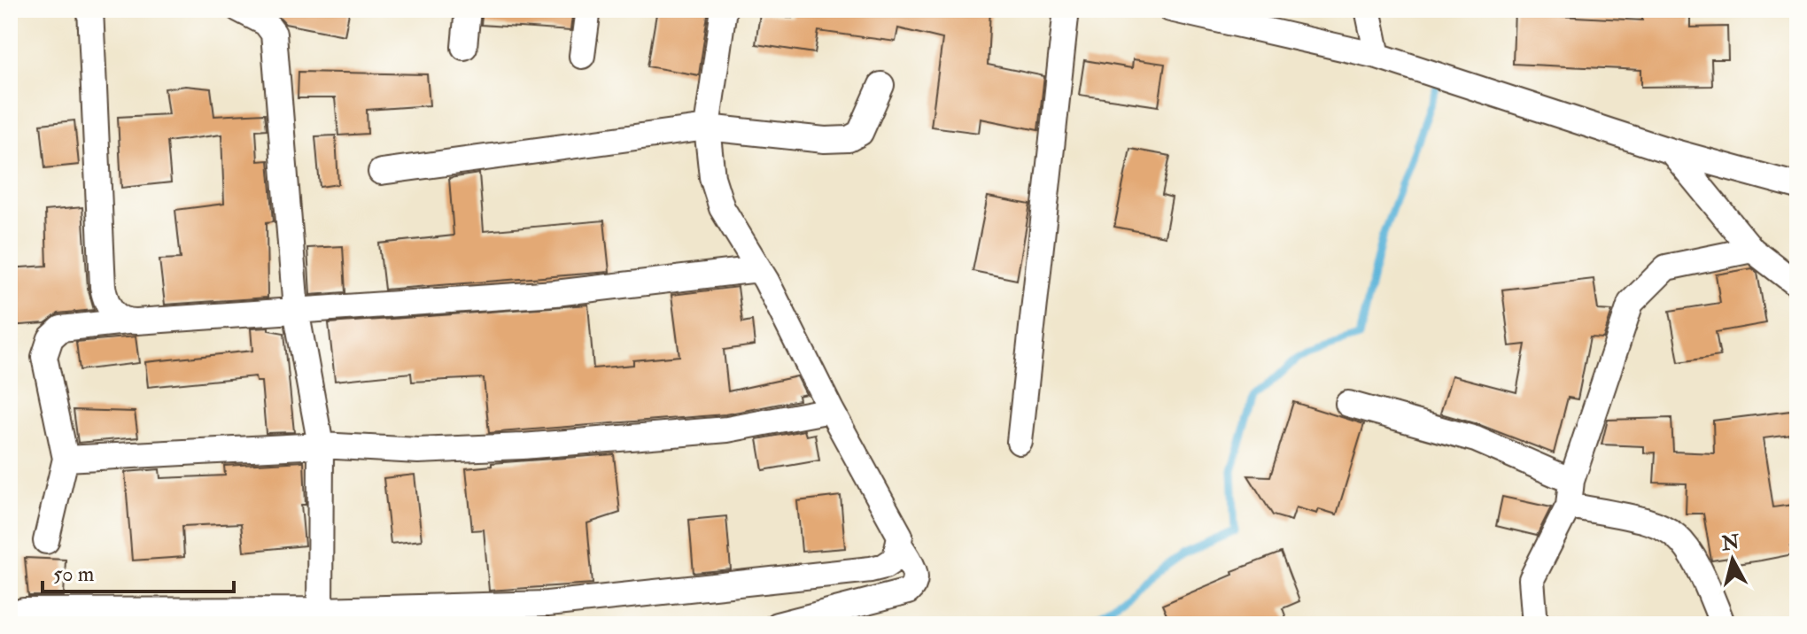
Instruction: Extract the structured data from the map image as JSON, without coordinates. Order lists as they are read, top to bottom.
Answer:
{
  "scale_bar": "50 m",
  "north": "top"
}
